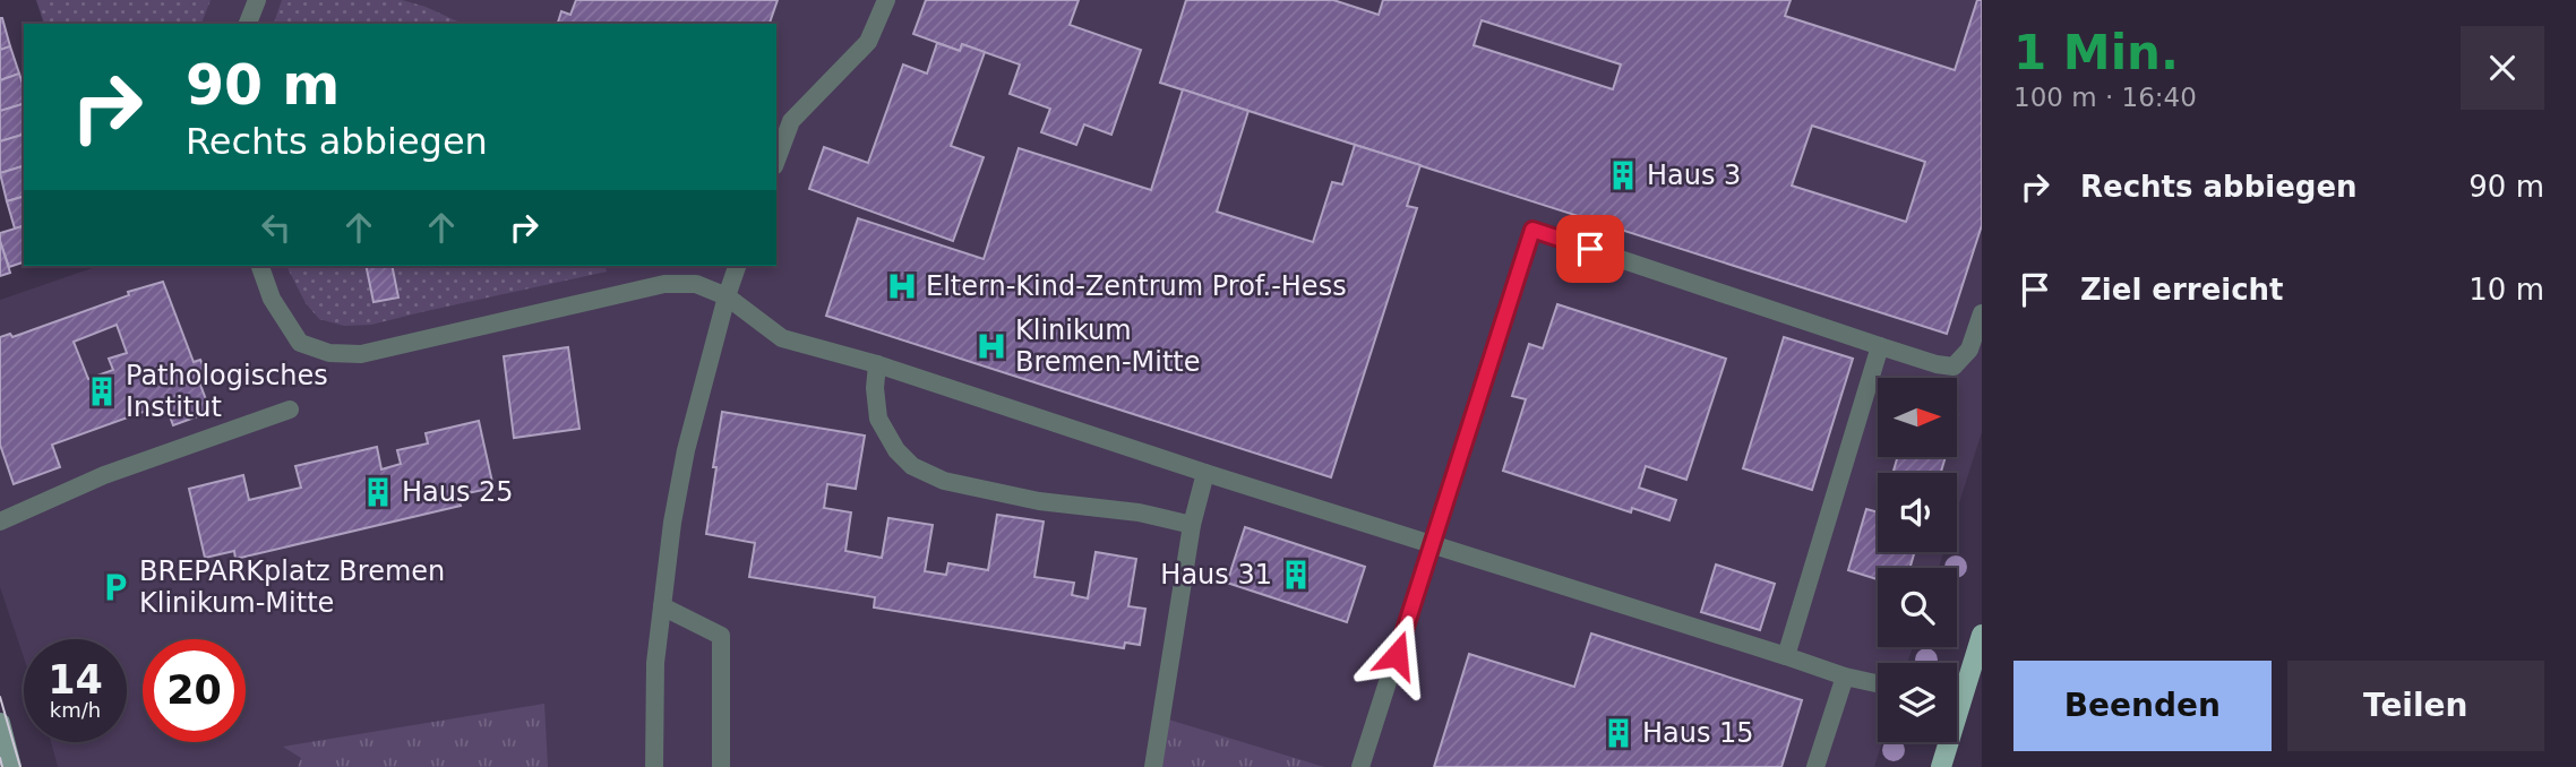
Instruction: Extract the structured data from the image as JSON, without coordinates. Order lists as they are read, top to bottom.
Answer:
{
  "places": {
    "building": [
      "Haus 3",
      "Pathologisches Institut",
      "Haus 25",
      "Haus 31",
      "Haus 15"
    ],
    "hospital": ["Eltern-Kind-Zentrum Prof.-Hess", "Klinikum Bremen-Mitte"],
    "parking": ["BREPARKplatz Bremen Klinikum-Mitte"]
  },
  "north": "right",
  "page": {
    "heading": ["1 Min.", "100 m · 16:40"],
    "turn": ["90 m", "Rechts abbiegen"],
    "list": [
      {
        "name": "Rechts abbiegen",
        "value": "90 m"
      },
      {
        "name": "Ziel erreicht",
        "value": "10 m"
      }
    ],
    "speed": "14 km/h",
    "limit": "20",
    "buttons": ["Beenden", "Teilen"]
  }
}
